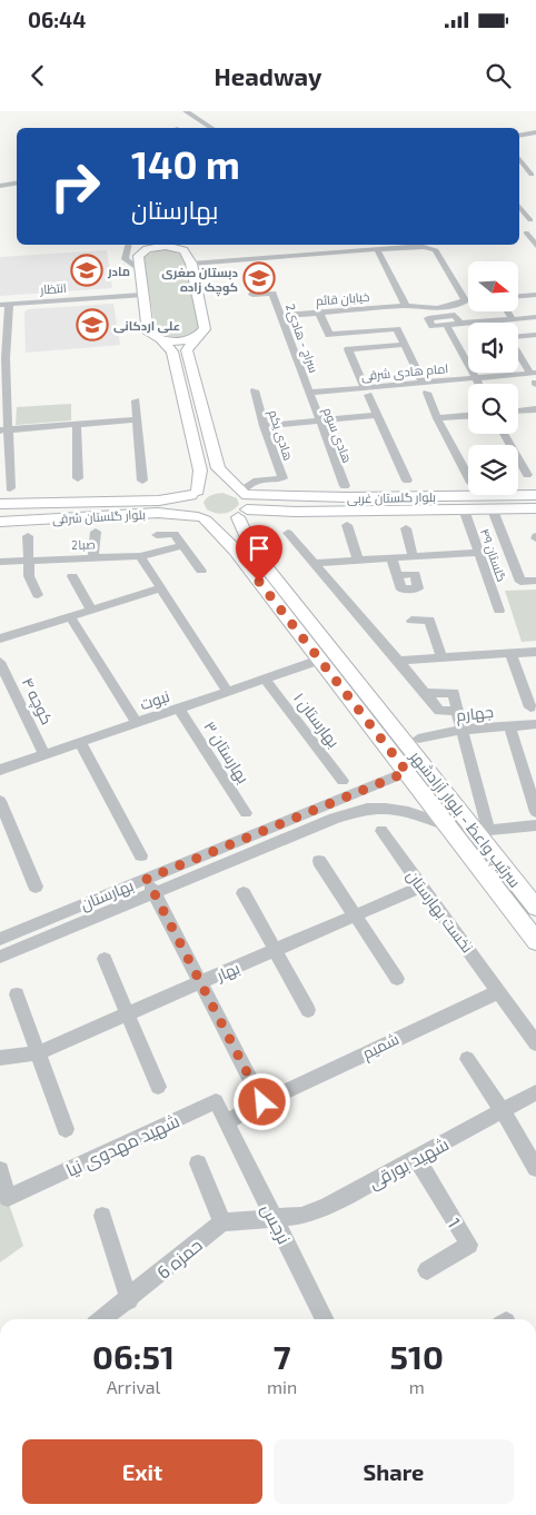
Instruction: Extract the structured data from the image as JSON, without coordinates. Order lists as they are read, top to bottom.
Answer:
{
  "streets": {
    "main road": ["بلوار گلستان غربی", "بلوار گلستان شرقی", "سرتیپ واعظ - بلوار آزادشهر"],
    "street": [
      "انتظار",
      "خیابان قائم",
      "سراج - هادی2",
      "امام هادی شرقی",
      "هادی یکم",
      "هادی سوم",
      "صبا2",
      "گلستان ۴۹",
      "نبوت",
      "کوچه ۴",
      "جهارم",
      "بهارستان ۱",
      "بهارستان ۳",
      "بهارستان",
      "نخست بهارستان",
      "بهار",
      "شمیم",
      "شهید مهدوی نیا",
      "شهید بورقی",
      "1",
      "نرجس",
      "حمزه 6"
    ]
  },
  "crossings": [
    ["خیابان قائم", "سراج - هادی2"],
    ["سراج - هادی2", "امام هادی شرقی"],
    ["سراج - هادی2", "هادی سوم"],
    ["امام هادی شرقی", "هادی سوم"],
    ["هادی یکم", "بلوار گلستان غربی"],
    ["هادی یکم", "بلوار گلستان شرقی"],
    ["هادی یکم", "سرتیپ واعظ - بلوار آزادشهر"],
    ["بلوار گلستان غربی", "بلوار گلستان شرقی"],
    ["بلوار گلستان غربی", "گلستان ۴۹"],
    ["بلوار گلستان غربی", "سرتیپ واعظ - بلوار آزادشهر"],
    ["بلوار گلستان شرقی", "سرتیپ واعظ - بلوار آزادشهر"],
    ["نبوت", "کوچه ۴"],
    ["نبوت", "بهارستان ۱"],
    ["نبوت", "بهارستان ۳"],
    ["نبوت", "سرتیپ واعظ - بلوار آزادشهر"],
    ["سرتیپ واعظ - بلوار آزادشهر", "بهارستان"],
    ["نخست بهارستان", "بهار"],
    ["نخست بهارستان", "شمیم"],
    ["شمیم", "شهید مهدوی نیا"],
    ["شمیم", "نرجس"],
    ["شهید مهدوی نیا", "نرجس"],
    ["شهید بورقی", "1"],
    ["شهید بورقی", "نرجس"]
  ],
  "places": {
    "school or university": ["مادر", "دبستان صغری کوچک زاده", "علی اردکانی"]
  },
  "north": "right",
  "page": {
    "status": "06:44",
    "header": "Headway",
    "turn": ["140 m", "بهارستان"],
    "eta": [
      "06:51",
      "Arrival",
      "7",
      "min",
      "510",
      "m"
    ],
    "buttons": ["Exit", "Share"]
  }
}
